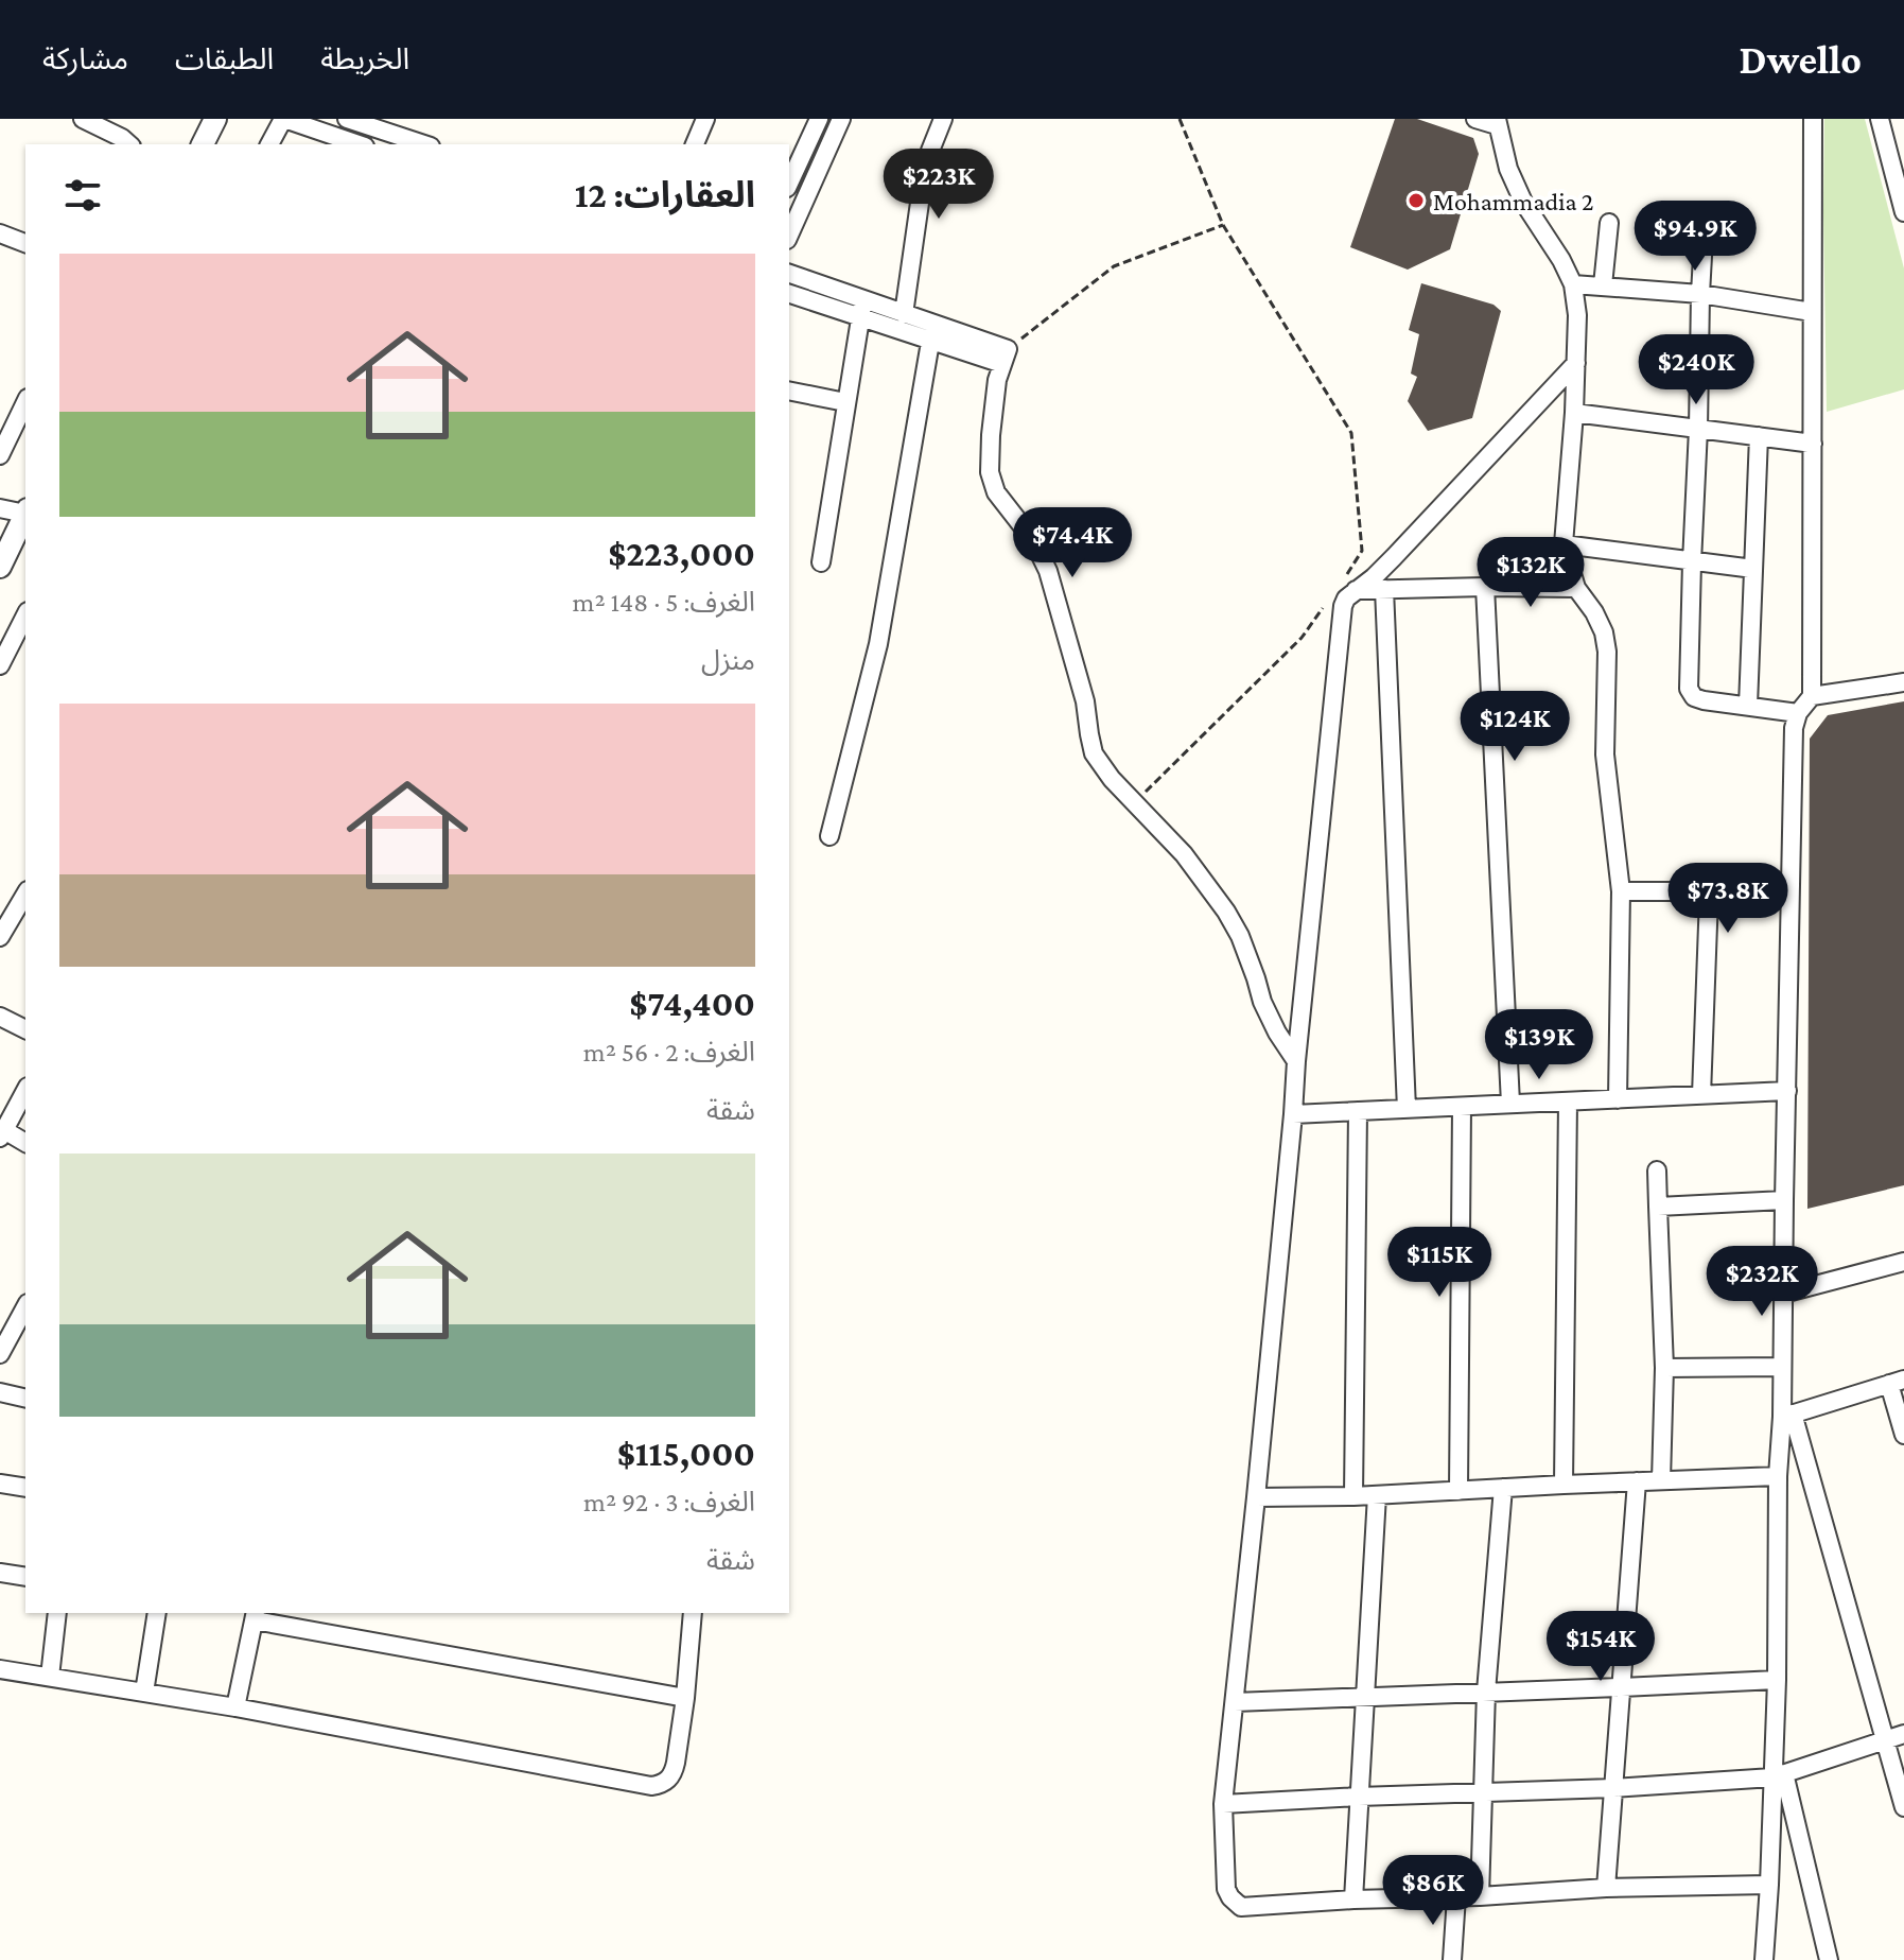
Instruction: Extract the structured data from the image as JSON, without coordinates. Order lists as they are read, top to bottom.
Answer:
{
  "places": ["Mohammadia 2"],
  "page": {
    "header": "Dwello",
    "nav": ["الخريطة", "الطبقات", "مشاركة"],
    "heading": "العقارات: 12",
    "price": [
      "$223K",
      "$94.9K",
      "$240K",
      "$74.4K",
      "$132K",
      "$124K",
      "$73.8K",
      "$139K",
      "$115K",
      "$232K",
      "$154K",
      "$86K"
    ],
    "list": [
      {
        "name": "$223,000",
        "note": "الغرف: 5 · 148 m² · منزل"
      },
      {
        "name": "$74,400",
        "note": "الغرف: 2 · 56 m² · شقة"
      },
      {
        "name": "$115,000",
        "note": "الغرف: 3 · 92 m² · شقة"
      }
    ]
  }
}
